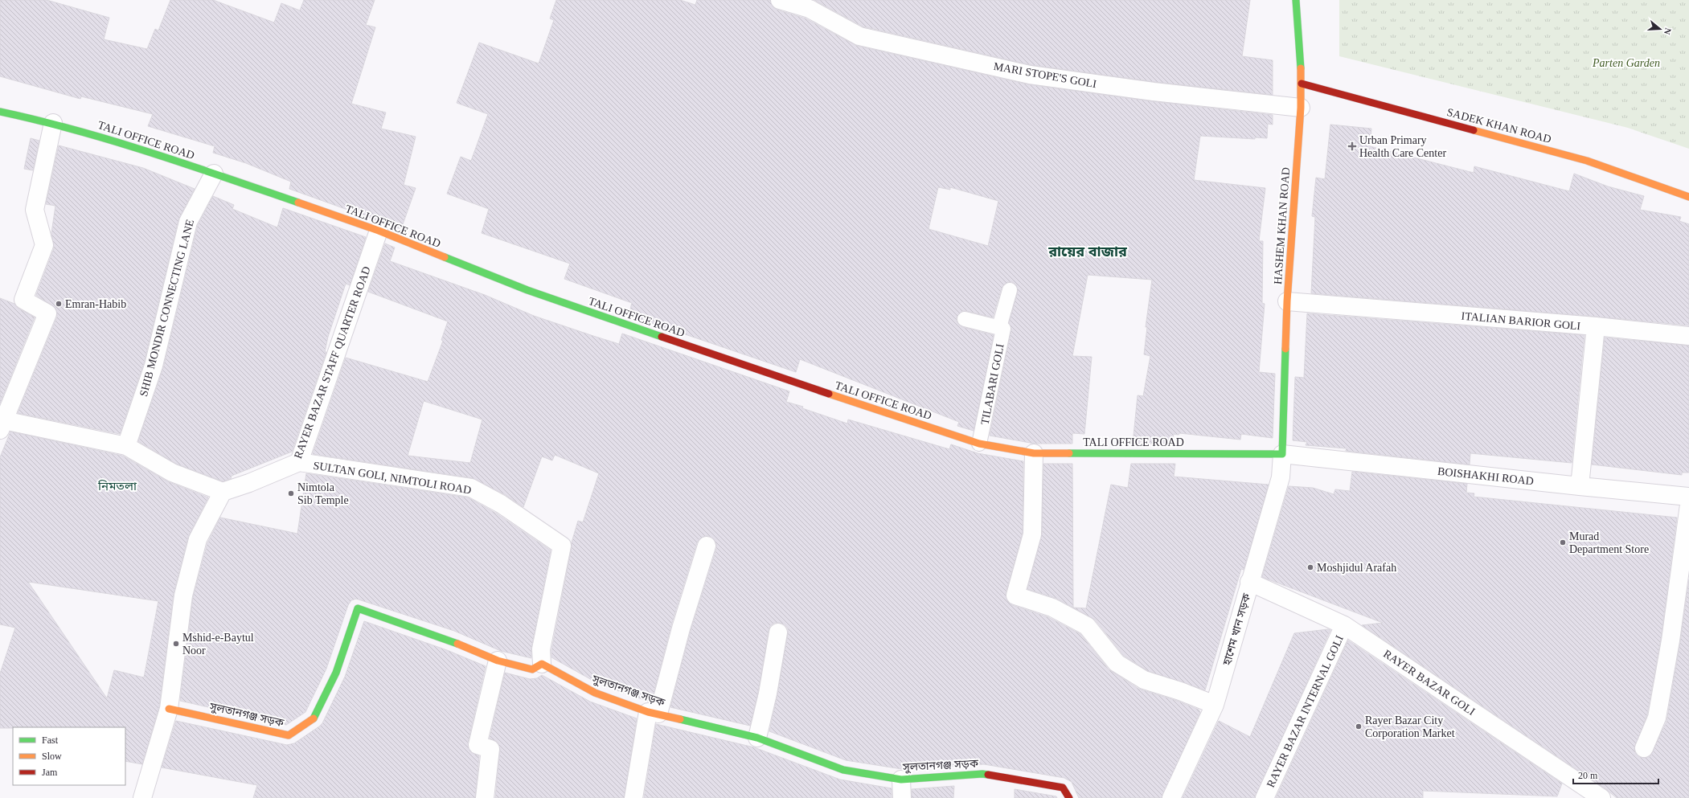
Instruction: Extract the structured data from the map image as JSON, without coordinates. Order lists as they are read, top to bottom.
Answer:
{
  "streets": {
    "street": [
      "MARI STOPE'S GOLI",
      "SADEK KHAN ROAD",
      "TALI OFFICE ROAD",
      "HASHEM KHAN ROAD",
      "SHIB MONDIR CONNECTING LANE",
      "ITALIAN BARIOR GOLI",
      "RAYER BAZAR STAFF QUARTER ROAD",
      "BOISHAKHI ROAD",
      "SULTAN GOLI, NIMTOLI ROAD",
      "হাশেম খান সড়ক",
      "RAYER BAZAR GOLI",
      "সুলতানগঞ্জ সড়ক",
      "RAYER BAZAR INTERNAL GOLI"
    ],
    "lane": ["TILABARI GOLI"]
  },
  "crossings": [
    ["MARI STOPE'S GOLI", "HASHEM KHAN ROAD"],
    ["SADEK KHAN ROAD", "HASHEM KHAN ROAD"],
    ["TALI OFFICE ROAD", "HASHEM KHAN ROAD"],
    ["TALI OFFICE ROAD", "SHIB MONDIR CONNECTING LANE"],
    ["TALI OFFICE ROAD", "RAYER BAZAR STAFF QUARTER ROAD"],
    ["TALI OFFICE ROAD", "TILABARI GOLI"],
    ["TALI OFFICE ROAD", "BOISHAKHI ROAD"],
    ["TALI OFFICE ROAD", "হাশেম খান সড়ক"],
    ["HASHEM KHAN ROAD", "ITALIAN BARIOR GOLI"],
    ["HASHEM KHAN ROAD", "BOISHAKHI ROAD"],
    ["HASHEM KHAN ROAD", "হাশেম খান সড়ক"],
    ["ITALIAN BARIOR GOLI", "BOISHAKHI ROAD"],
    ["RAYER BAZAR STAFF QUARTER ROAD", "SULTAN GOLI, NIMTOLI ROAD"],
    ["BOISHAKHI ROAD", "হাশেম খান সড়ক"],
    ["SULTAN GOLI, NIMTOLI ROAD", "সুলতানগঞ্জ সড়ক"],
    ["হাশেম খান সড়ক", "RAYER BAZAR GOLI"],
    ["RAYER BAZAR GOLI", "RAYER BAZAR INTERNAL GOLI"]
  ],
  "districts": ["রায়ের বাজার", "নিমতলা"],
  "parks": ["Parten Garden"],
  "places": {
    "health": ["Urban Primary Health Care Center"],
    "other": [
      "Emran-Habib",
      "Nimtola Sib Temple",
      "Murad Department Store",
      "Moshjidul Arafah",
      "Mshid-e-Baytul Noor",
      "Rayer Bazar City Corporation Market"
    ]
  },
  "legend": ["Fast", "Slow", "Jam"],
  "scale_bar": "20 m",
  "north": "right"
}
